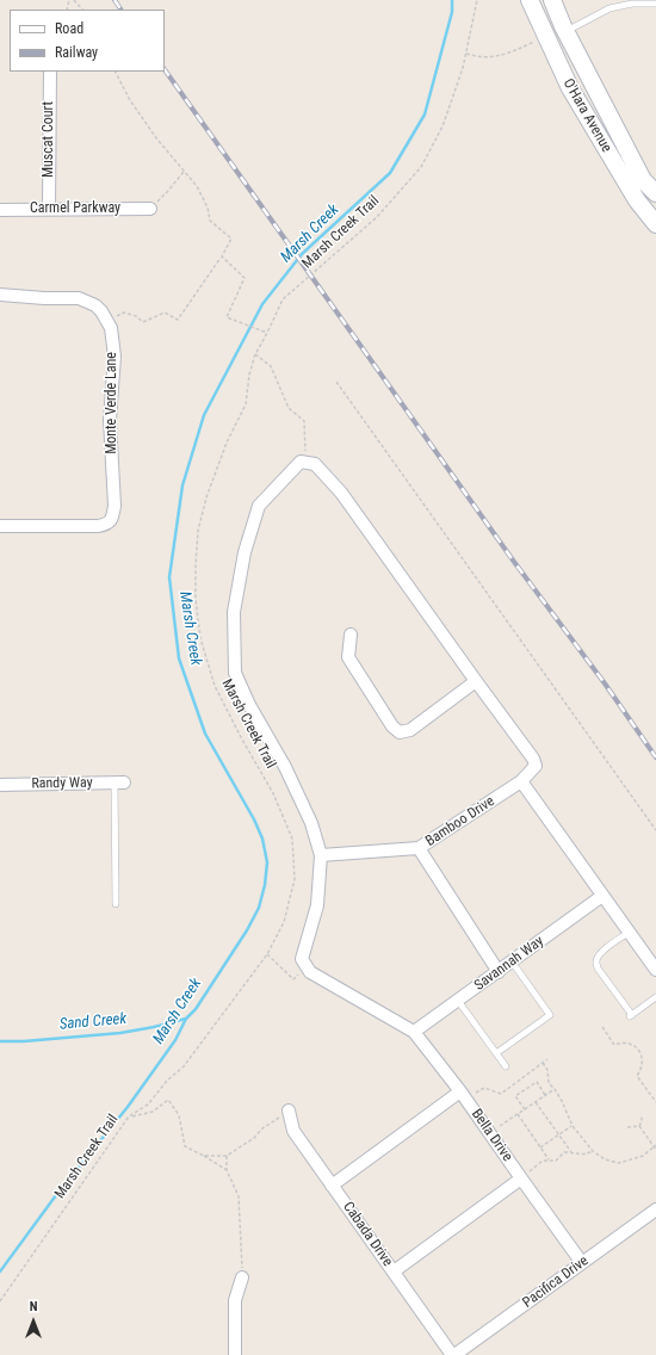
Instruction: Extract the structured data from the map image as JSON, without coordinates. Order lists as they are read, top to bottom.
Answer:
{
  "streets": {
    "street": [
      "O'Hara Avenue",
      "Muscat Court",
      "Carmel Parkway",
      "Monte Verde Lane",
      "Randy Way",
      "Bamboo Drive",
      "Savannah Way",
      "Bella Drive",
      "Cabada Drive",
      "Pacifica Drive"
    ],
    "path": ["Marsh Creek Trail"]
  },
  "crossings": [
    ["Muscat Court", "Carmel Parkway"],
    ["Savannah Way", "Bella Drive"],
    ["Bella Drive", "Pacifica Drive"],
    ["Cabada Drive", "Pacifica Drive"]
  ],
  "water": ["Marsh Creek", "Sand Creek"],
  "legend": ["Road", "Railway"],
  "north": "top"
}
